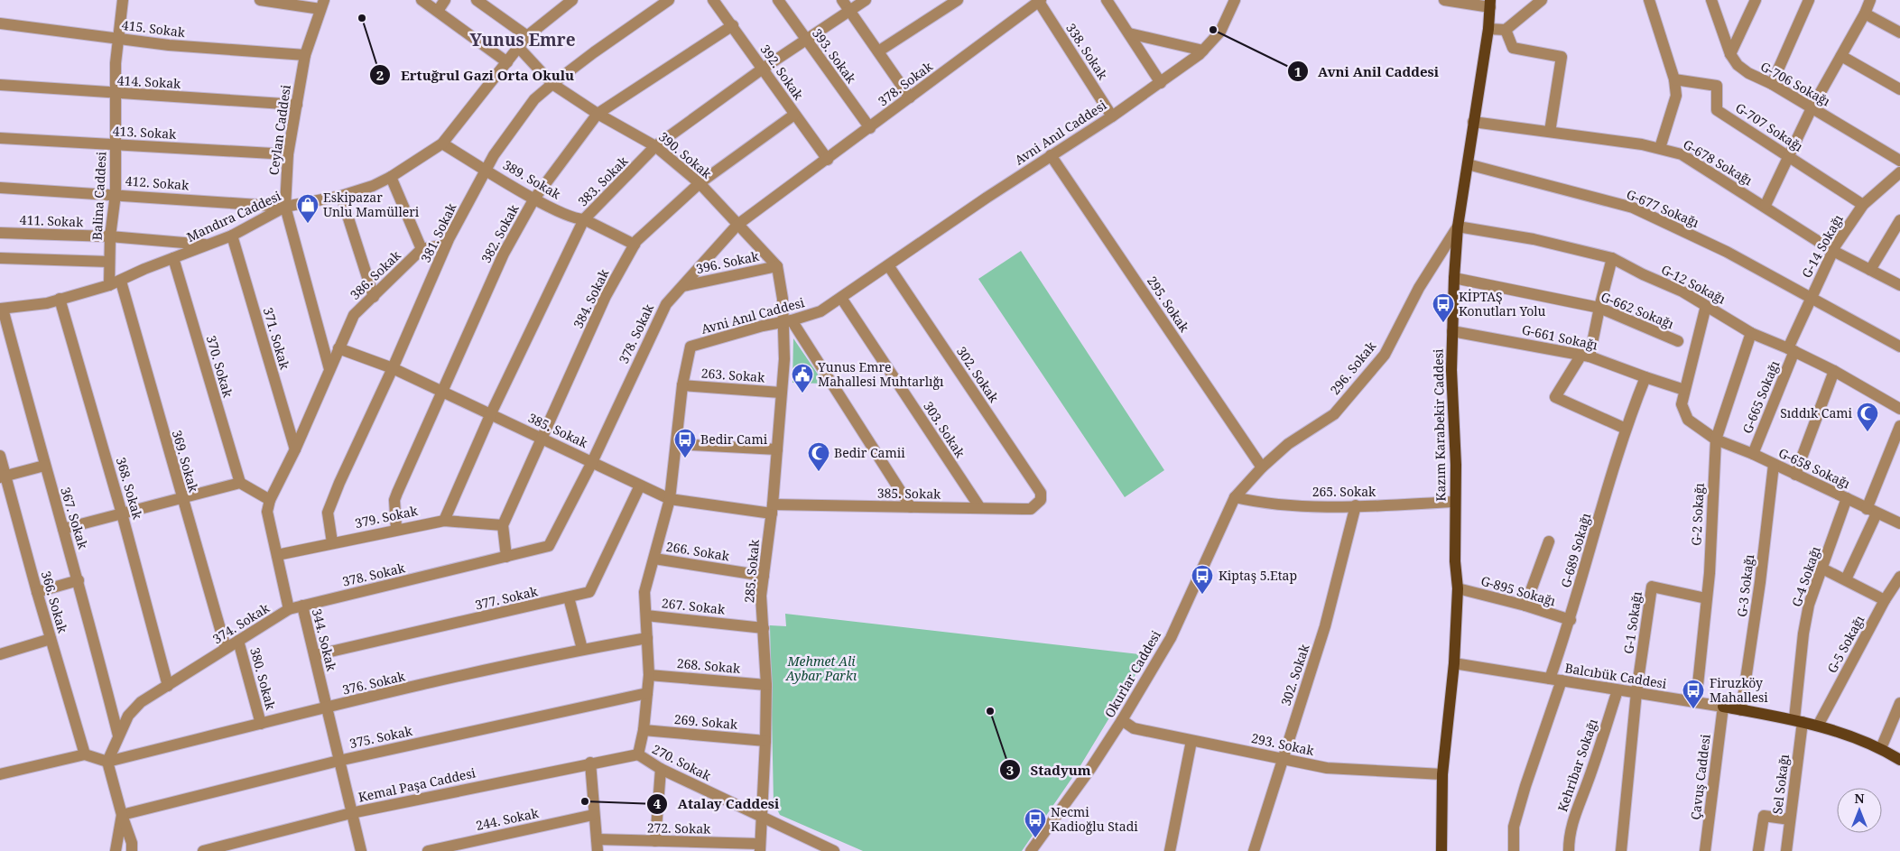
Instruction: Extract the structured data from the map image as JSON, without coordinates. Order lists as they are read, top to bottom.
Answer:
{
  "streets": {
    "main road": ["Kazım Karabekir Caddesi", "Balcıbük Caddesi"],
    "street": [
      "415. Sokak",
      "338. Sokak",
      "393. Sokak",
      "392. Sokak",
      "414. Sokak",
      "378. Sokak",
      "G-706 Sokağı",
      "G-707 Sokağı",
      "Ceylan Caddesi",
      "413. Sokak",
      "Avni Anıl Caddesi",
      "390. Sokak",
      "G-678 Sokağı",
      "389. Sokak",
      "383. Sokak",
      "412. Sokak",
      "Balina Caddesi",
      "G-677 Sokağı",
      "Mandıra Caddesi",
      "411. Sokak",
      "381. Sokak",
      "382. Sokak",
      "G-14 Sokağı",
      "396. Sokak",
      "386. Sokak",
      "G-12 Sokağı",
      "384. Sokak",
      "295. Sokak",
      "G-662 Sokağı",
      "G-661 Sokağı",
      "371. Sokak",
      "370. Sokak",
      "296. Sokak",
      "302. Sokak",
      "263. Sokak",
      "G-665 Sokağı",
      "303. Sokak",
      "385. Sokak",
      "369. Sokak",
      "G-658 Sokağı",
      "368. Sokak",
      "265. Sokak",
      "G-2 Sokağı",
      "379. Sokak",
      "367. Sokak",
      "G-689 Sokağı",
      "266. Sokak",
      "285. Sokak",
      "G-4 Sokağı",
      "G-3 Sokağı",
      "G-895 Sokağı",
      "377. Sokak",
      "366. Sokak",
      "267. Sokak",
      "G-1 Sokağı",
      "374. Sokak",
      "344. Sokak",
      "G-5 Sokağı",
      "268. Sokak",
      "Okurlar Caddesi",
      "380. Sokak",
      "376. Sokak",
      "269. Sokak",
      "375. Sokak",
      "293. Sokak",
      "270. Sokak",
      "Kehribar Sokağı",
      "Çavuş Caddesi",
      "Sel Sokağı",
      "Kemal Paşa Caddesi",
      "244. Sokak",
      "272. Sokak"
    ]
  },
  "crossings": [
    ["415. Sokak", "Ceylan Caddesi"],
    ["415. Sokak", "Balina Caddesi"],
    ["338. Sokak", "378. Sokak"],
    ["338. Sokak", "Avni Anıl Caddesi"],
    ["393. Sokak", "378. Sokak"],
    ["393. Sokak", "383. Sokak"],
    ["392. Sokak", "378. Sokak"],
    ["392. Sokak", "383. Sokak"],
    ["392. Sokak", "382. Sokak"],
    ["392. Sokak", "384. Sokak"],
    ["414. Sokak", "Ceylan Caddesi"],
    ["414. Sokak", "Balina Caddesi"],
    ["378. Sokak", "390. Sokak"],
    ["378. Sokak", "396. Sokak"],
    ["378. Sokak", "385. Sokak"],
    ["378. Sokak", "374. Sokak"],
    ["378. Sokak", "344. Sokak"],
    ["G-707 Sokağı", "G-14 Sokağı"],
    ["Ceylan Caddesi", "413. Sokak"],
    ["Ceylan Caddesi", "412. Sokak"],
    ["Ceylan Caddesi", "Mandıra Caddesi"],
    ["Ceylan Caddesi", "386. Sokak"],
    ["Ceylan Caddesi", "374. Sokak"],
    ["413. Sokak", "Balina Caddesi"],
    ["Avni Anıl Caddesi", "295. Sokak"],
    ["Avni Anıl Caddesi", "302. Sokak"],
    ["Avni Anıl Caddesi", "263. Sokak"],
    ["Avni Anıl Caddesi", "303. Sokak"],
    ["Avni Anıl Caddesi", "385. Sokak"],
    ["Avni Anıl Caddesi", "266. Sokak"],
    ["Avni Anıl Caddesi", "285. Sokak"],
    ["Avni Anıl Caddesi", "267. Sokak"],
    ["Avni Anıl Caddesi", "268. Sokak"],
    ["Avni Anıl Caddesi", "376. Sokak"],
    ["Avni Anıl Caddesi", "269. Sokak"],
    ["Avni Anıl Caddesi", "375. Sokak"],
    ["Avni Anıl Caddesi", "270. Sokak"],
    ["Avni Anıl Caddesi", "Kemal Paşa Caddesi"],
    ["390. Sokak", "383. Sokak"],
    ["390. Sokak", "Mandıra Caddesi"],
    ["390. Sokak", "381. Sokak"],
    ["390. Sokak", "382. Sokak"],
    ["390. Sokak", "396. Sokak"],
    ["390. Sokak", "384. Sokak"],
    ["G-678 Sokağı", "G-14 Sokağı"],
    ["G-678 Sokağı", "Kazım Karabekir Caddesi"],
    ["389. Sokak", "383. Sokak"],
    ["389. Sokak", "Mandıra Caddesi"],
    ["389. Sokak", "381. Sokak"],
    ["389. Sokak", "382. Sokak"],
    ["389. Sokak", "384. Sokak"],
    ["383. Sokak", "385. Sokak"],
    ["383. Sokak", "379. Sokak"],
    ["412. Sokak", "Balina Caddesi"],
    ["412. Sokak", "Mandıra Caddesi"],
    ["Balina Caddesi", "Mandıra Caddesi"],
    ["Balina Caddesi", "411. Sokak"],
    ["G-677 Sokağı", "G-14 Sokağı"],
    ["G-677 Sokağı", "Kazım Karabekir Caddesi"],
    ["Mandıra Caddesi", "411. Sokak"],
    ["Mandıra Caddesi", "371. Sokak"],
    ["Mandıra Caddesi", "370. Sokak"],
    ["Mandıra Caddesi", "369. Sokak"],
    ["Mandıra Caddesi", "368. Sokak"],
    ["Mandıra Caddesi", "367. Sokak"],
    ["381. Sokak", "385. Sokak"],
    ["381. Sokak", "379. Sokak"],
    ["382. Sokak", "385. Sokak"],
    ["382. Sokak", "379. Sokak"],
    ["G-14 Sokağı", "G-12 Sokağı"],
    ["G-14 Sokağı", "G-665 Sokağı"],
    ["386. Sokak", "385. Sokak"],
    ["386. Sokak", "374. Sokak"],
    ["G-12 Sokağı", "296. Sokak"],
    ["G-12 Sokağı", "G-665 Sokağı"],
    ["G-12 Sokağı", "Kazım Karabekir Caddesi"],
    ["G-12 Sokağı", "G-658 Sokağı"],
    ["G-12 Sokağı", "G-2 Sokağı"],
    ["384. Sokak", "385. Sokak"],
    ["384. Sokak", "379. Sokak"],
    ["295. Sokak", "296. Sokak"],
    ["G-662 Sokağı", "Kazım Karabekir Caddesi"],
    ["G-661 Sokağı", "Kazım Karabekir Caddesi"],
    ["G-661 Sokağı", "G-658 Sokağı"],
    ["G-661 Sokağı", "G-689 Sokağı"],
    ["371. Sokak", "374. Sokak"],
    ["296. Sokak", "Kazım Karabekir Caddesi"],
    ["296. Sokak", "265. Sokak"],
    ["296. Sokak", "Okurlar Caddesi"],
    ["302. Sokak", "385. Sokak"],
    ["302. Sokak", "265. Sokak"],
    ["302. Sokak", "293. Sokak"],
    ["263. Sokak", "285. Sokak"],
    ["G-665 Sokağı", "G-658 Sokağı"],
    ["Kazım Karabekir Caddesi", "265. Sokak"],
    ["Kazım Karabekir Caddesi", "G-895 Sokağı"],
    ["Kazım Karabekir Caddesi", "Balcıbük Caddesi"],
    ["Kazım Karabekir Caddesi", "293. Sokak"],
    ["303. Sokak", "385. Sokak"],
    ["385. Sokak", "285. Sokak"],
    ["385. Sokak", "377. Sokak"],
    ["369. Sokak", "374. Sokak"],
    ["G-658 Sokağı", "G-2 Sokağı"],
    ["G-658 Sokağı", "G-4 Sokağı"],
    ["G-658 Sokağı", "G-3 Sokağı"],
    ["368. Sokak", "374. Sokak"],
    ["265. Sokak", "Okurlar Caddesi"],
    ["G-2 Sokağı", "G-1 Sokağı"],
    ["G-2 Sokağı", "Balcıbük Caddesi"],
    ["379. Sokak", "374. Sokak"],
    ["367. Sokak", "374. Sokak"],
    ["G-689 Sokağı", "G-895 Sokağı"],
    ["G-689 Sokağı", "Balcıbük Caddesi"],
    ["266. Sokak", "285. Sokak"],
    ["285. Sokak", "267. Sokak"],
    ["285. Sokak", "268. Sokak"],
    ["285. Sokak", "269. Sokak"],
    ["285. Sokak", "270. Sokak"],
    ["285. Sokak", "272. Sokak"],
    ["G-4 Sokağı", "Balcıbük Caddesi"],
    ["G-4 Sokağı", "Sel Sokağı"],
    ["G-3 Sokağı", "Balcıbük Caddesi"],
    ["377. Sokak", "344. Sokak"],
    ["G-1 Sokağı", "Balcıbük Caddesi"],
    ["374. Sokak", "380. Sokak"],
    ["374. Sokak", "376. Sokak"],
    ["344. Sokak", "376. Sokak"],
    ["344. Sokak", "375. Sokak"],
    ["344. Sokak", "Kemal Paşa Caddesi"],
    ["G-5 Sokağı", "Balcıbük Caddesi"],
    ["Okurlar Caddesi", "293. Sokak"],
    ["Balcıbük Caddesi", "Kehribar Sokağı"],
    ["Balcıbük Caddesi", "Çavuş Caddesi"],
    ["Balcıbük Caddesi", "Sel Sokağı"],
    ["380. Sokak", "376. Sokak"],
    ["270. Sokak", "Kemal Paşa Caddesi"]
  ],
  "districts": ["Yunus Emre"],
  "parks": ["Mehmet Ali Aybar Parkı"],
  "places": {
    "other": [
      "Ertuğrul Gazi Orta Okulu",
      "Avni Anil Caddesi",
      "Stadyum",
      "Atalay Caddesi"
    ],
    "shop": ["Eskipazar Unlu Mamülleri"],
    "bus stop": [
      "KİPTAŞ Konutları Yolu",
      "Bedir Cami",
      "Kiptaş 5.Etap",
      "Firuzköy Mahallesi",
      "Necmi Kadioğlu Stadi"
    ],
    "public building": ["Yunus Emre Mahallesi Muhtarlığı"],
    "mosque": ["Sıddık Cami", "Bedir Camii"]
  },
  "north": "top"
}
